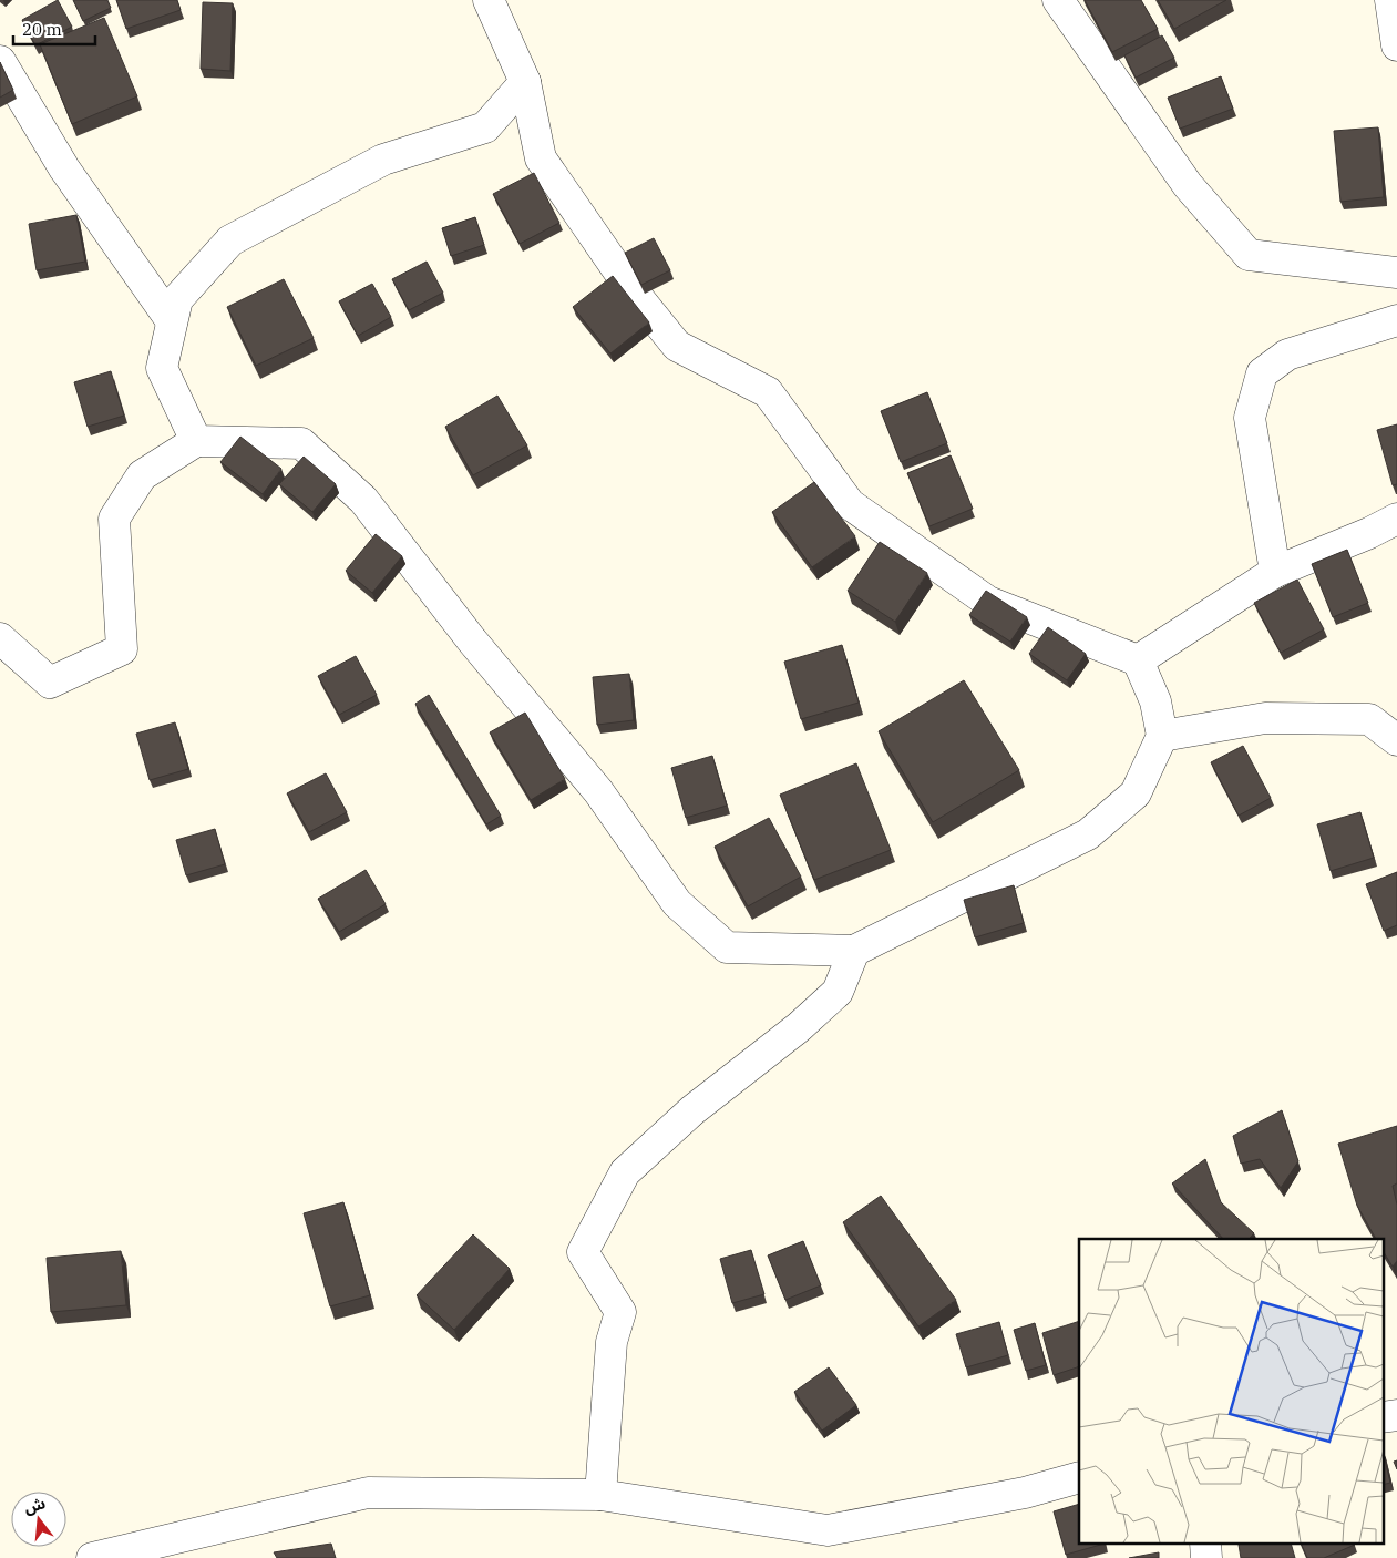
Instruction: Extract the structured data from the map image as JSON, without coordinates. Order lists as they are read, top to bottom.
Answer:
{
  "scale_bar": "20 m",
  "north": "top"
}
